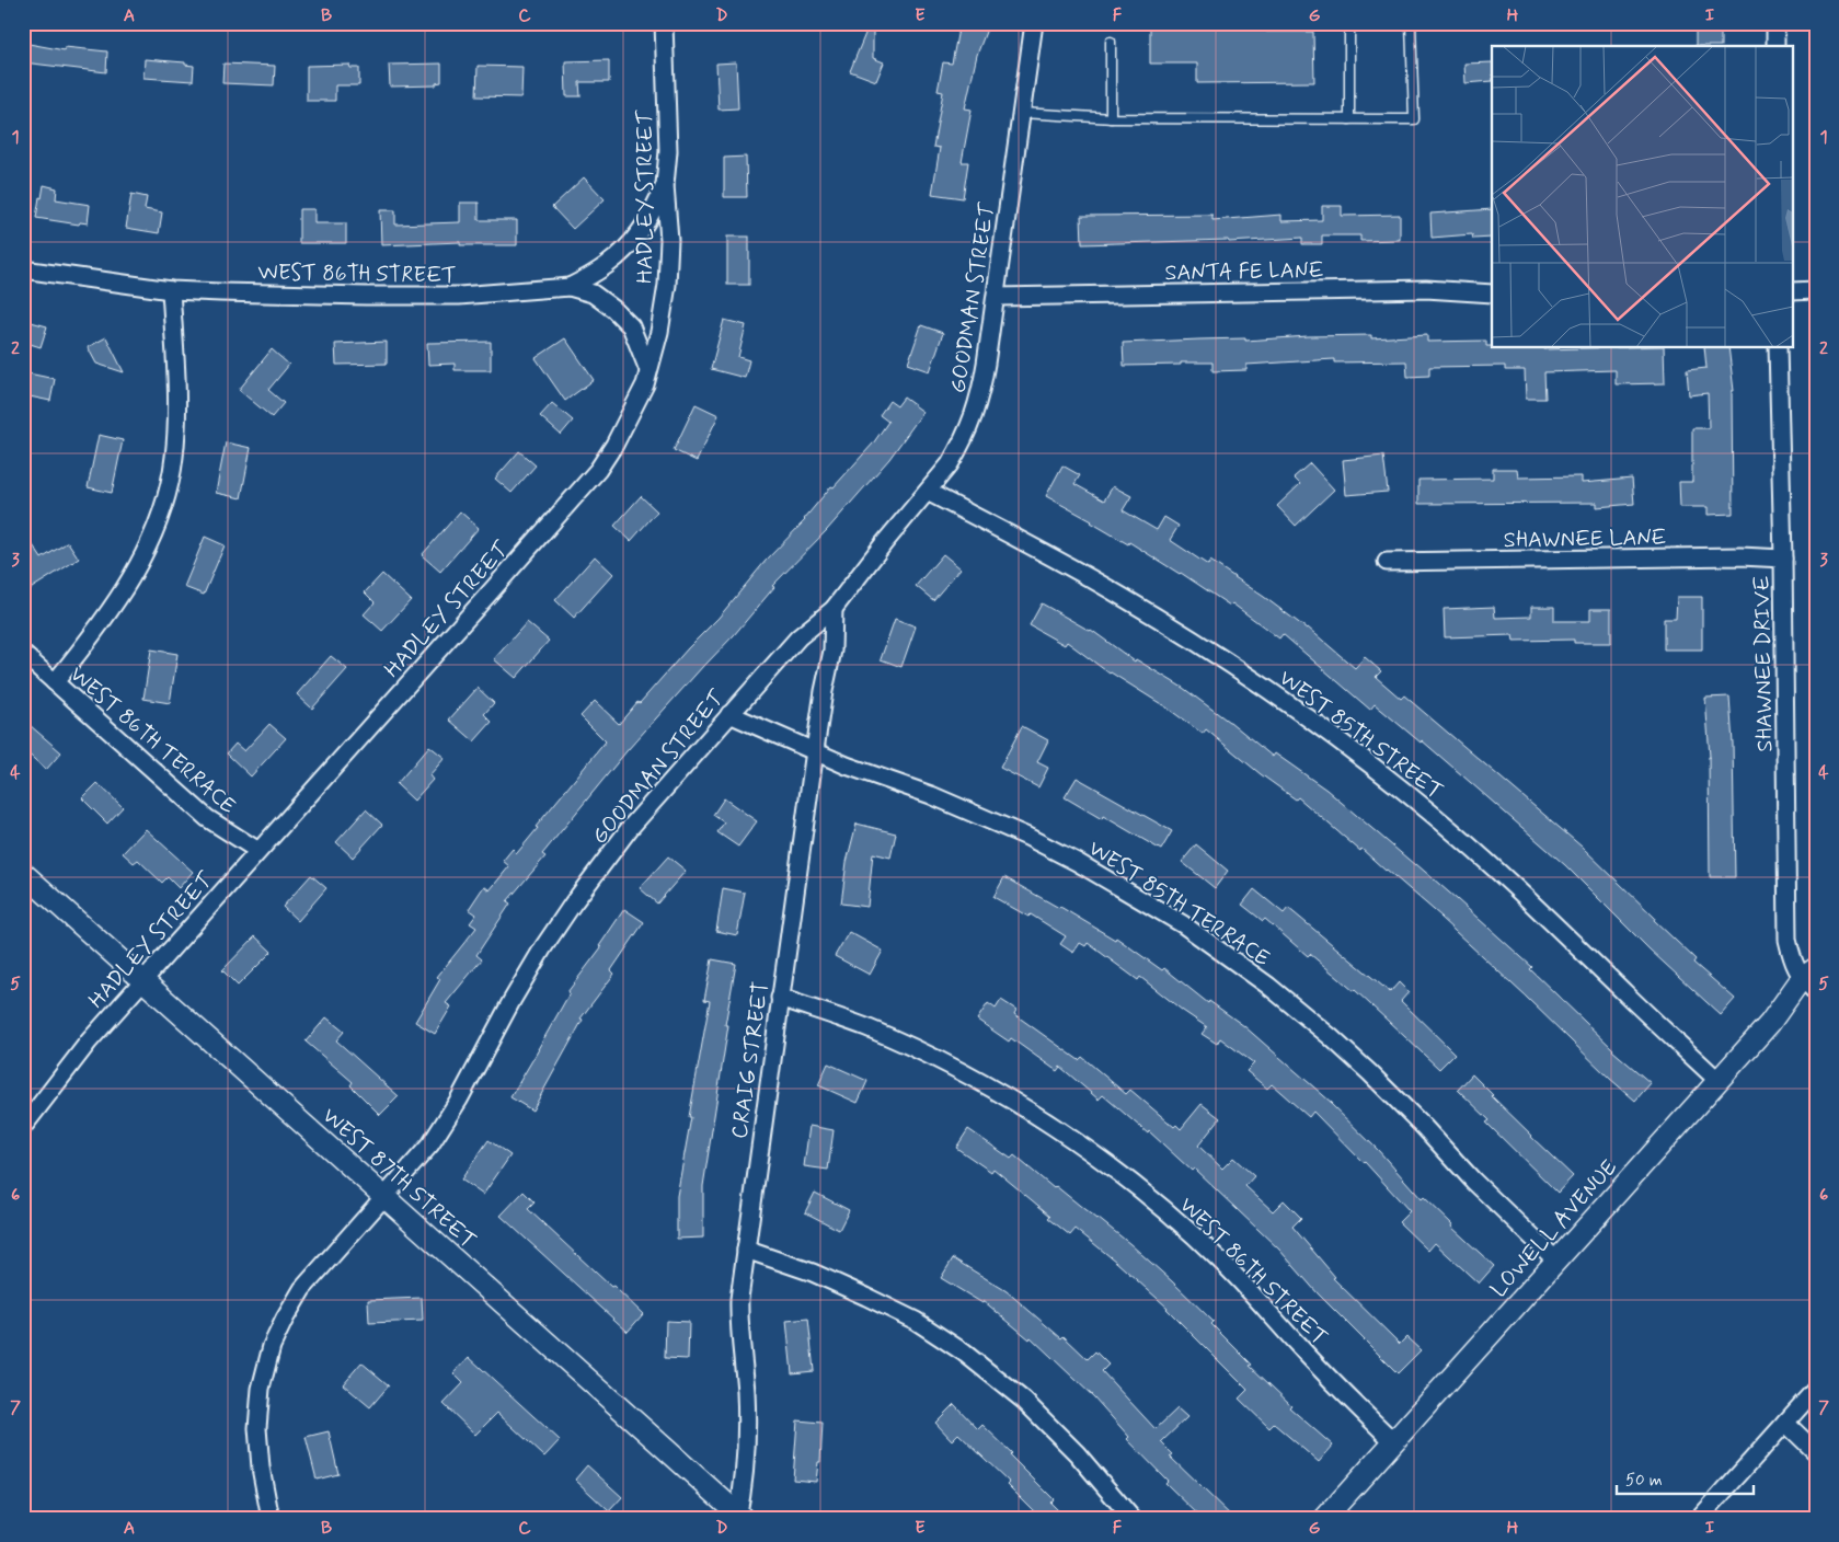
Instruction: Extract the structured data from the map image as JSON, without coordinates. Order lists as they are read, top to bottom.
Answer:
{
  "streets": {
    "street": [
      "HADLEY STREET",
      "SANTA FE LANE",
      "WEST 86TH STREET",
      "GOODMAN STREET",
      "SHAWNEE LANE",
      "SHAWNEE DRIVE",
      "WEST 85TH STREET",
      "WEST 86TH TERRACE",
      "WEST 85TH TERRACE",
      "CRAIG STREET",
      "WEST 87TH STREET",
      "LOWELL AVENUE"
    ]
  },
  "crossings": [
    ["HADLEY STREET", "WEST 86TH STREET"],
    ["HADLEY STREET", "WEST 86TH TERRACE"],
    ["HADLEY STREET", "WEST 87TH STREET"],
    ["SANTA FE LANE", "GOODMAN STREET"],
    ["WEST 86TH STREET", "CRAIG STREET"],
    ["WEST 86TH STREET", "LOWELL AVENUE"],
    ["GOODMAN STREET", "WEST 85TH STREET"],
    ["GOODMAN STREET", "WEST 85TH TERRACE"],
    ["GOODMAN STREET", "CRAIG STREET"],
    ["GOODMAN STREET", "WEST 87TH STREET"],
    ["SHAWNEE LANE", "SHAWNEE DRIVE"],
    ["SHAWNEE DRIVE", "LOWELL AVENUE"],
    ["WEST 85TH STREET", "LOWELL AVENUE"],
    ["WEST 85TH TERRACE", "CRAIG STREET"],
    ["WEST 85TH TERRACE", "LOWELL AVENUE"],
    ["CRAIG STREET", "WEST 87TH STREET"]
  ],
  "scale_bar": "50 m",
  "grid": {
    "columns": [
      "A",
      "B",
      "C",
      "D",
      "E",
      "F",
      "G",
      "H",
      "I"
    ],
    "rows": [
      "1",
      "2",
      "3",
      "4",
      "5",
      "6",
      "7"
    ]
  }
}
